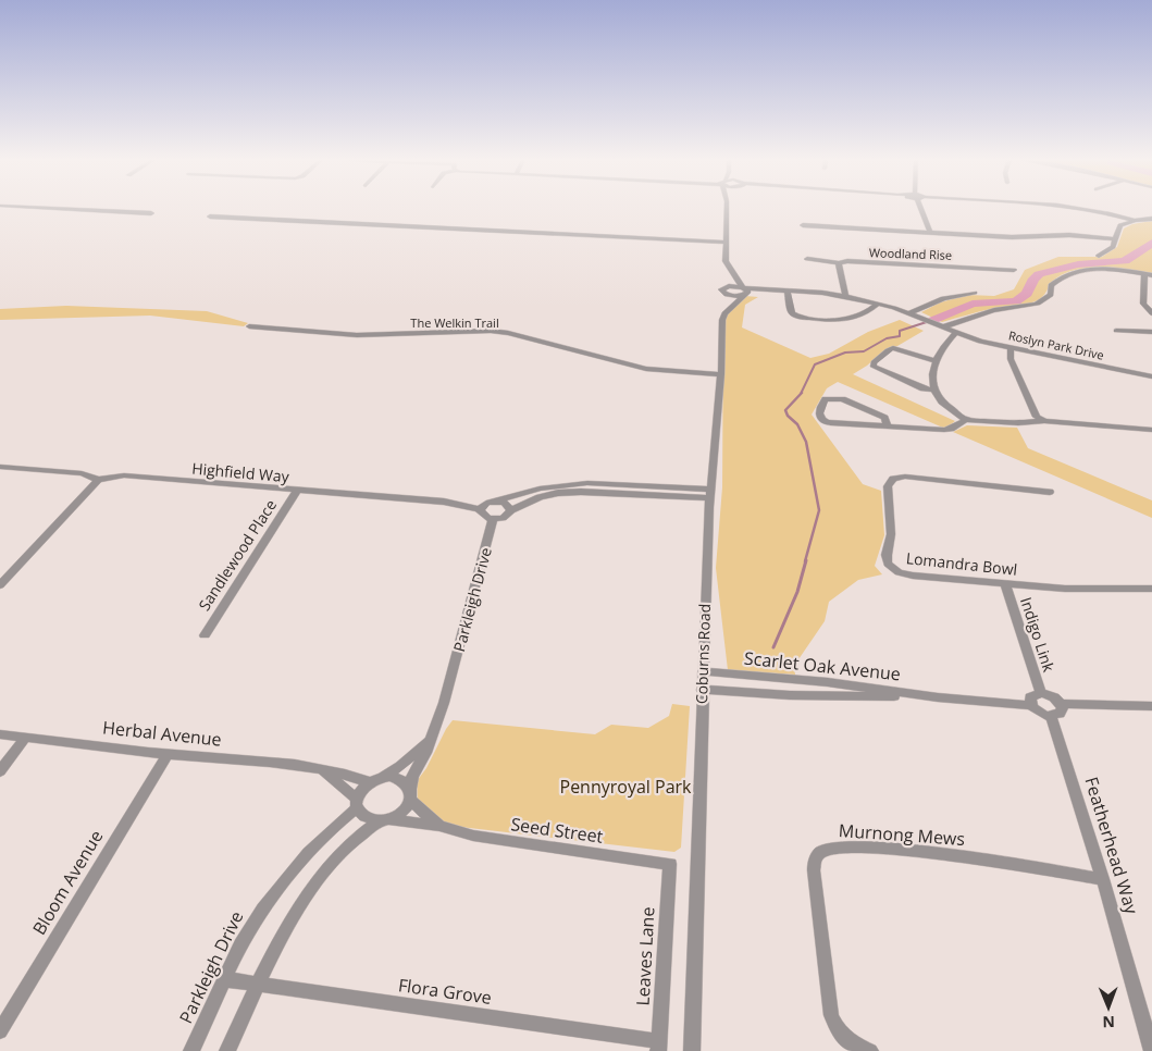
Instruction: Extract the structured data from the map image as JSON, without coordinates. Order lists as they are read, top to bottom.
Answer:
{
  "streets": {
    "street": [
      "Woodland Rise",
      "The Welkin Trail",
      "Roslyn Park Drive",
      "Highfield Way",
      "Sandlewood Place",
      "Lomandra Bowl",
      "Parkleigh Drive",
      "Indigo Link",
      "Coburns Road",
      "Scarlet Oak Avenue",
      "Herbal Avenue",
      "Seed Street",
      "Murnong Mews",
      "Featherhead Way",
      "Bloom Avenue",
      "Leaves Lane",
      "Flora Grove"
    ]
  },
  "crossings": [
    ["The Welkin Trail", "Coburns Road"],
    ["Roslyn Park Drive", "Coburns Road"],
    ["Highfield Way", "Sandlewood Place"],
    ["Lomandra Bowl", "Indigo Link"],
    ["Parkleigh Drive", "Herbal Avenue"],
    ["Parkleigh Drive", "Seed Street"],
    ["Parkleigh Drive", "Flora Grove"],
    ["Indigo Link", "Scarlet Oak Avenue"],
    ["Indigo Link", "Featherhead Way"],
    ["Coburns Road", "Scarlet Oak Avenue"],
    ["Scarlet Oak Avenue", "Featherhead Way"],
    ["Herbal Avenue", "Seed Street"],
    ["Herbal Avenue", "Bloom Avenue"],
    ["Seed Street", "Leaves Lane"],
    ["Murnong Mews", "Featherhead Way"],
    ["Leaves Lane", "Flora Grove"]
  ],
  "parks": ["Pennyroyal Park"],
  "north": "bottom"
}
